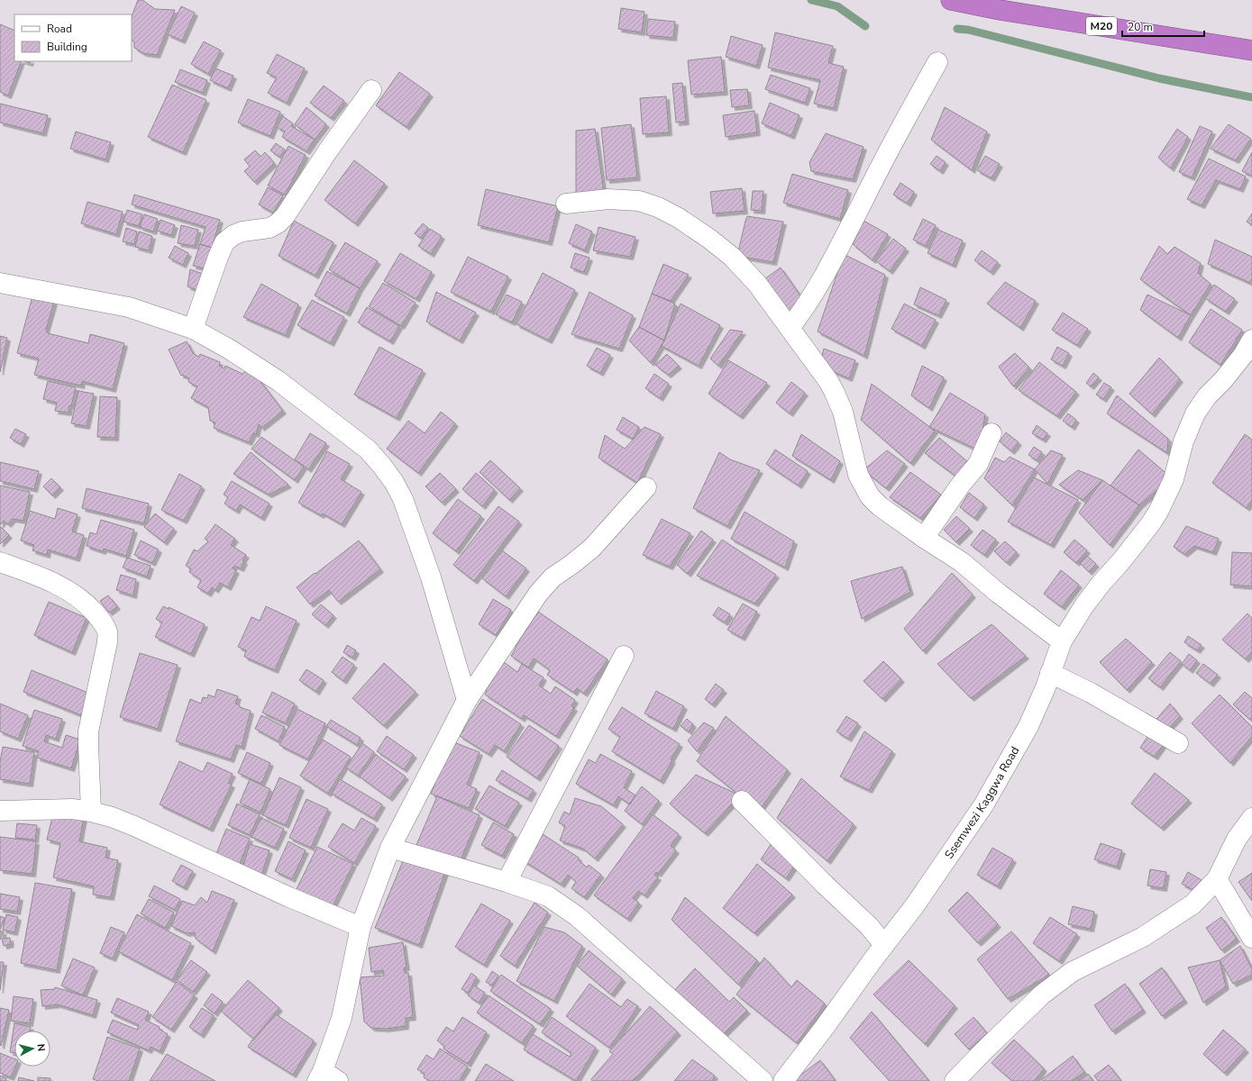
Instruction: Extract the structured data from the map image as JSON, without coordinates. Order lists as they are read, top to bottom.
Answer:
{
  "streets": {
    "highway": ["M20"],
    "street": ["Ssemwezi Kaggwa Road"]
  },
  "legend": ["Road", "Building"],
  "scale_bar": "20 m",
  "north": "right"
}
